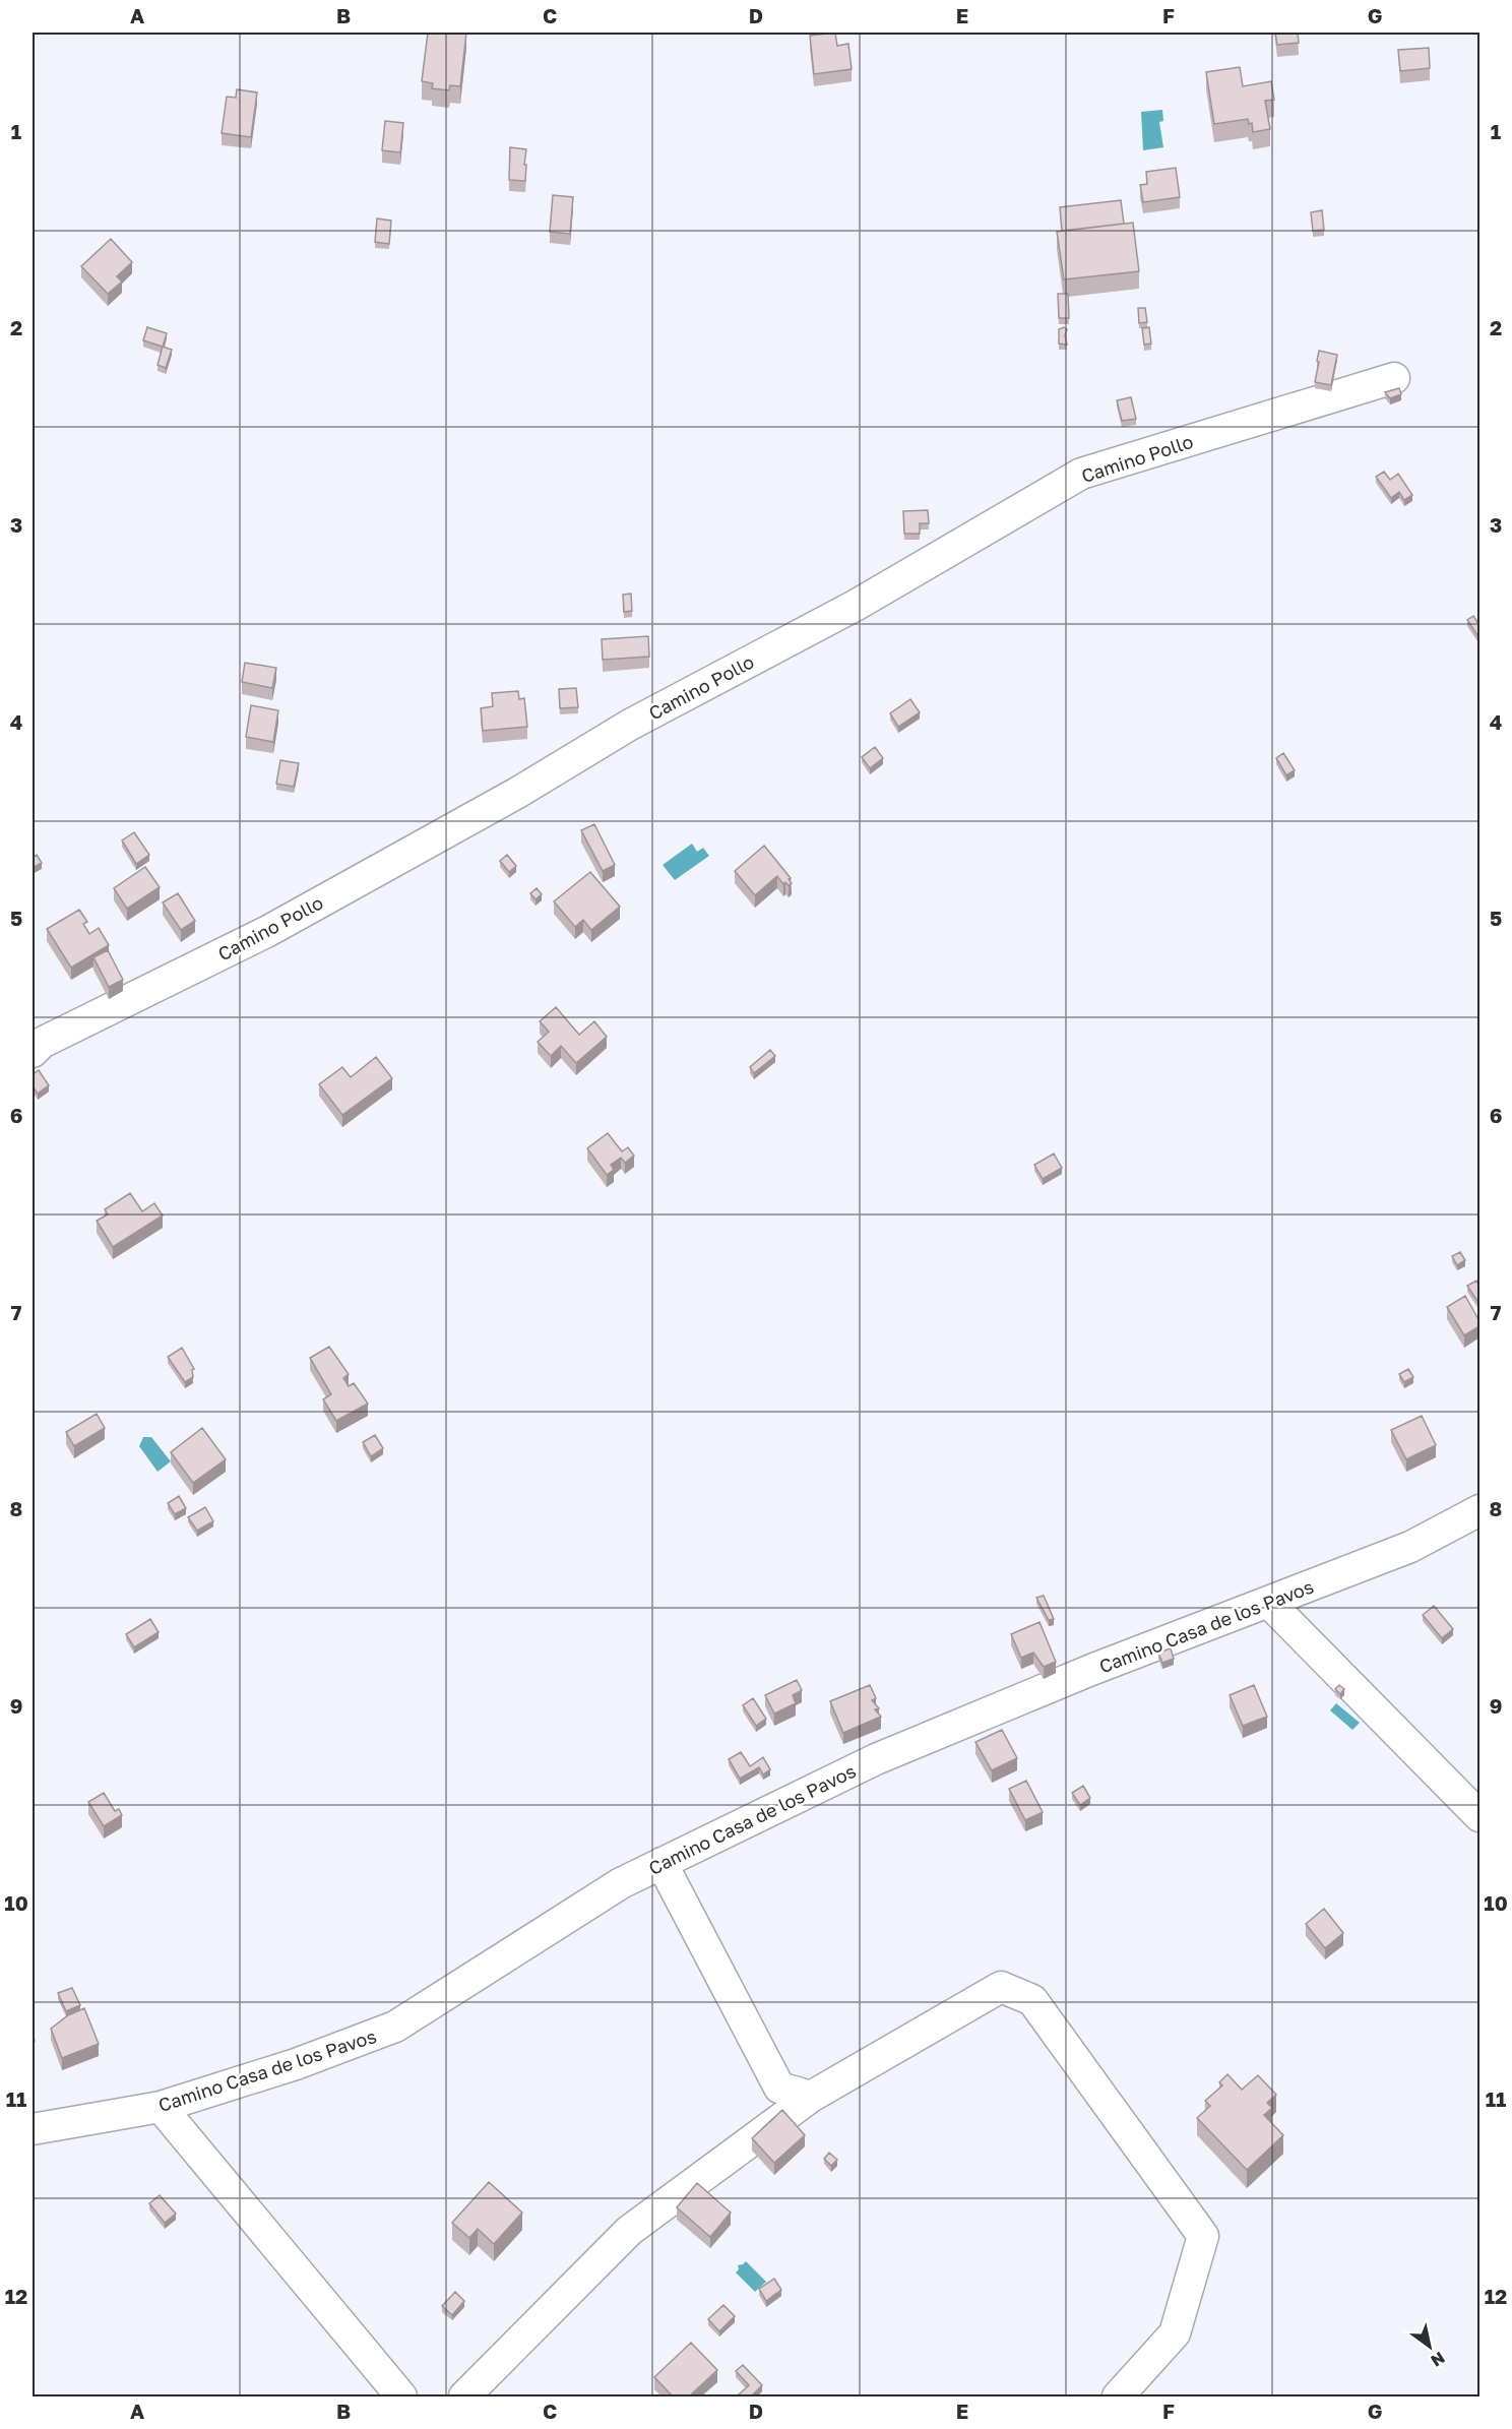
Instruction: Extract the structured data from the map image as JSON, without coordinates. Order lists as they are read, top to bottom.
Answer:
{
  "streets": {
    "street": ["Camino Pollo", "Camino Casa de los Pavos"]
  },
  "north": "bottom right",
  "grid": {
    "columns": [
      "A",
      "B",
      "C",
      "D",
      "E",
      "F",
      "G"
    ],
    "rows": [
      "1",
      "2",
      "3",
      "4",
      "5",
      "6",
      "7",
      "8",
      "9",
      "10",
      "11",
      "12"
    ]
  }
}
